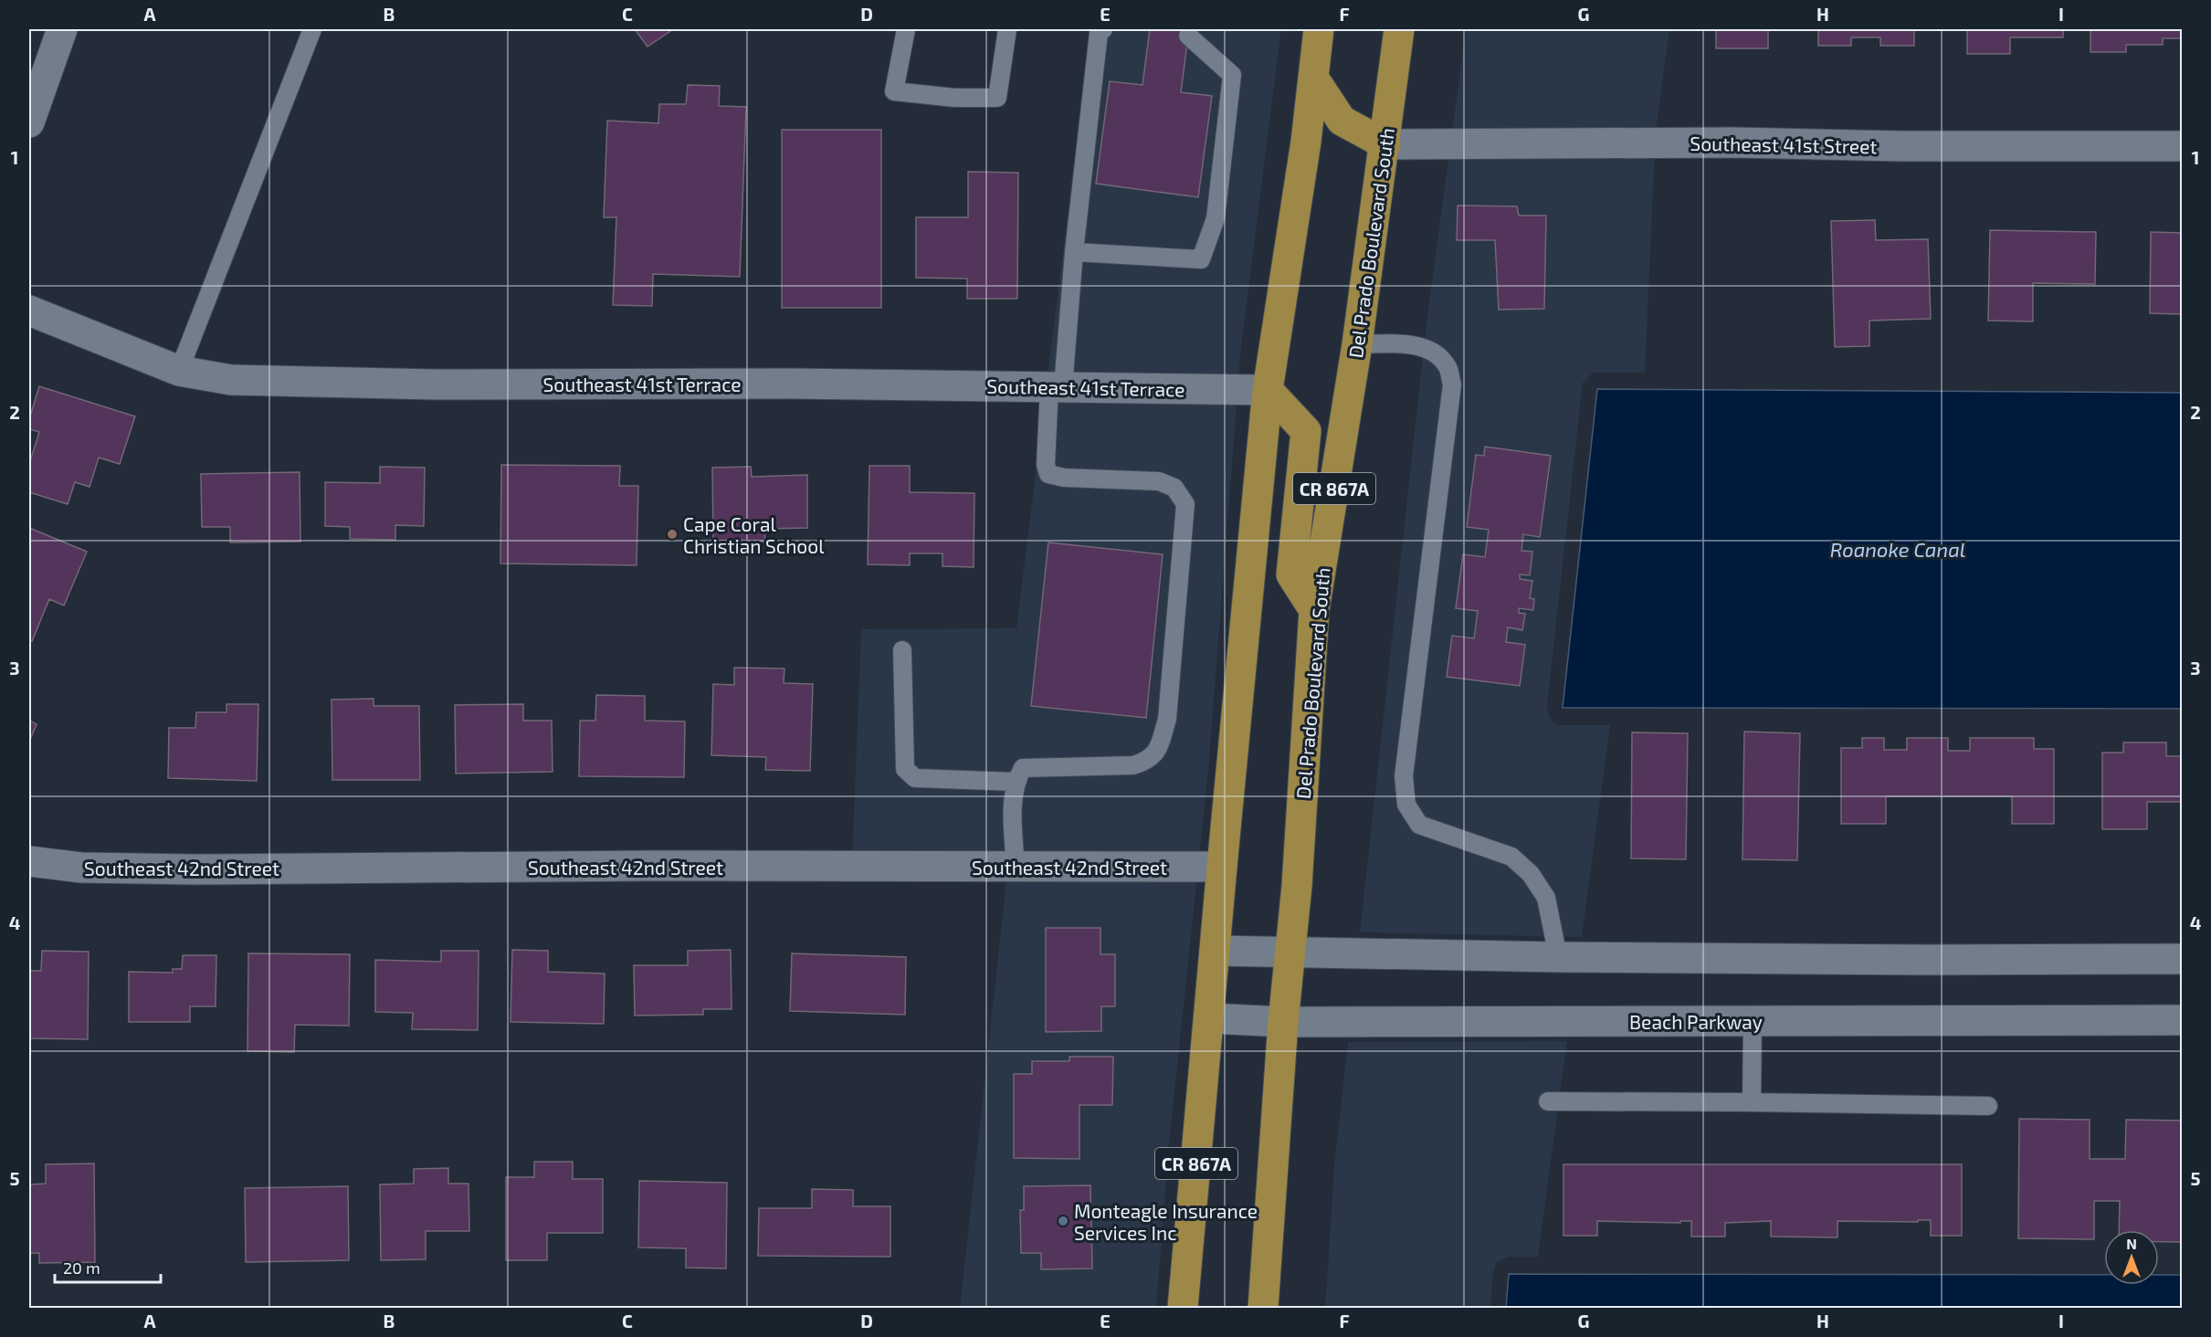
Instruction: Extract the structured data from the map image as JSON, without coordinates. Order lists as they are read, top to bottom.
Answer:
{
  "streets": {
    "main road": ["Del Prado Boulevard South", "CR 867A"],
    "street": [
      "Southeast 41st Street",
      "Southeast 41st Terrace",
      "Southeast 42nd Street",
      "Beach Parkway"
    ]
  },
  "crossings": [
    ["Southeast 41st Street", "Del Prado Boulevard South"],
    ["Del Prado Boulevard South", "Beach Parkway"],
    ["Southeast 41st Terrace", "CR 867A"],
    ["CR 867A", "Southeast 42nd Street"],
    ["CR 867A", "Beach Parkway"]
  ],
  "water": ["Roanoke Canal"],
  "places": ["Cape Coral Christian School", "Monteagle Insurance Services Inc"],
  "scale_bar": "20 m",
  "north": "top",
  "grid": {
    "columns": [
      "A",
      "B",
      "C",
      "D",
      "E",
      "F",
      "G",
      "H",
      "I"
    ],
    "rows": [
      "1",
      "2",
      "3",
      "4",
      "5"
    ]
  }
}
